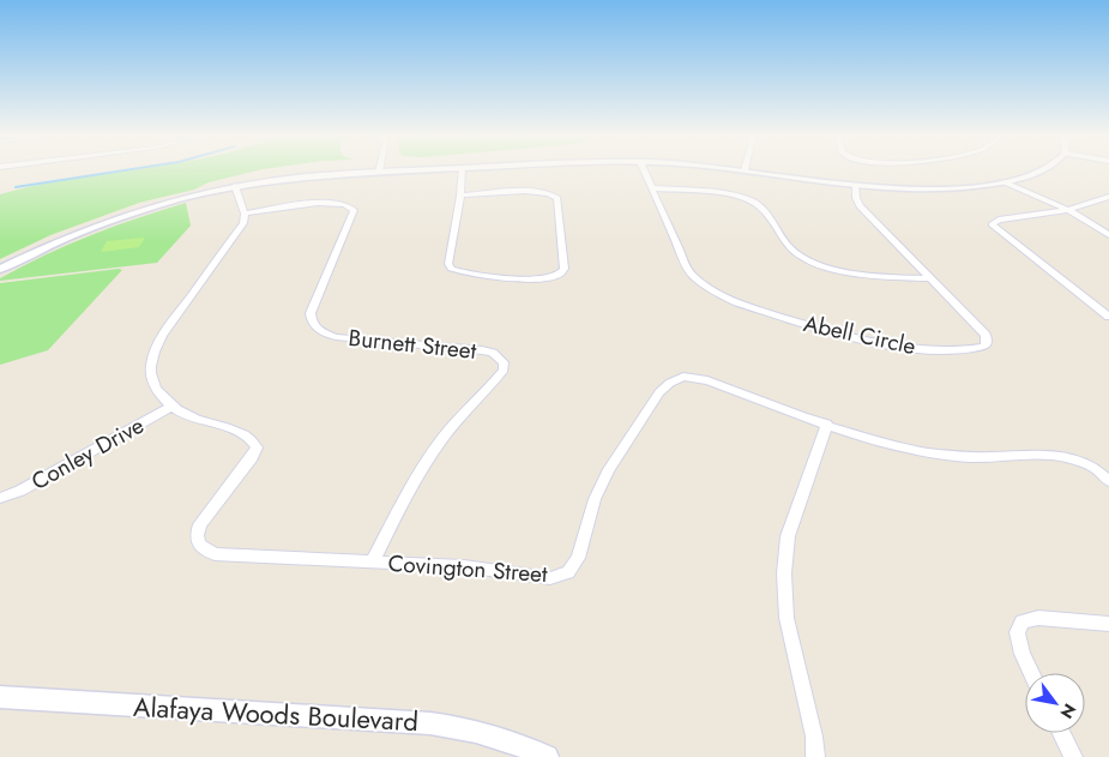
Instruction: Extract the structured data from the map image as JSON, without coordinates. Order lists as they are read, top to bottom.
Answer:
{
  "streets": {
    "street": [
      "Abell Circle",
      "Burnett Street",
      "Conley Drive",
      "Covington Street",
      "Alafaya Woods Boulevard"
    ]
  },
  "crossings": [
    ["Burnett Street", "Covington Street"],
    ["Conley Drive", "Covington Street"]
  ],
  "north": "bottom right"
}
